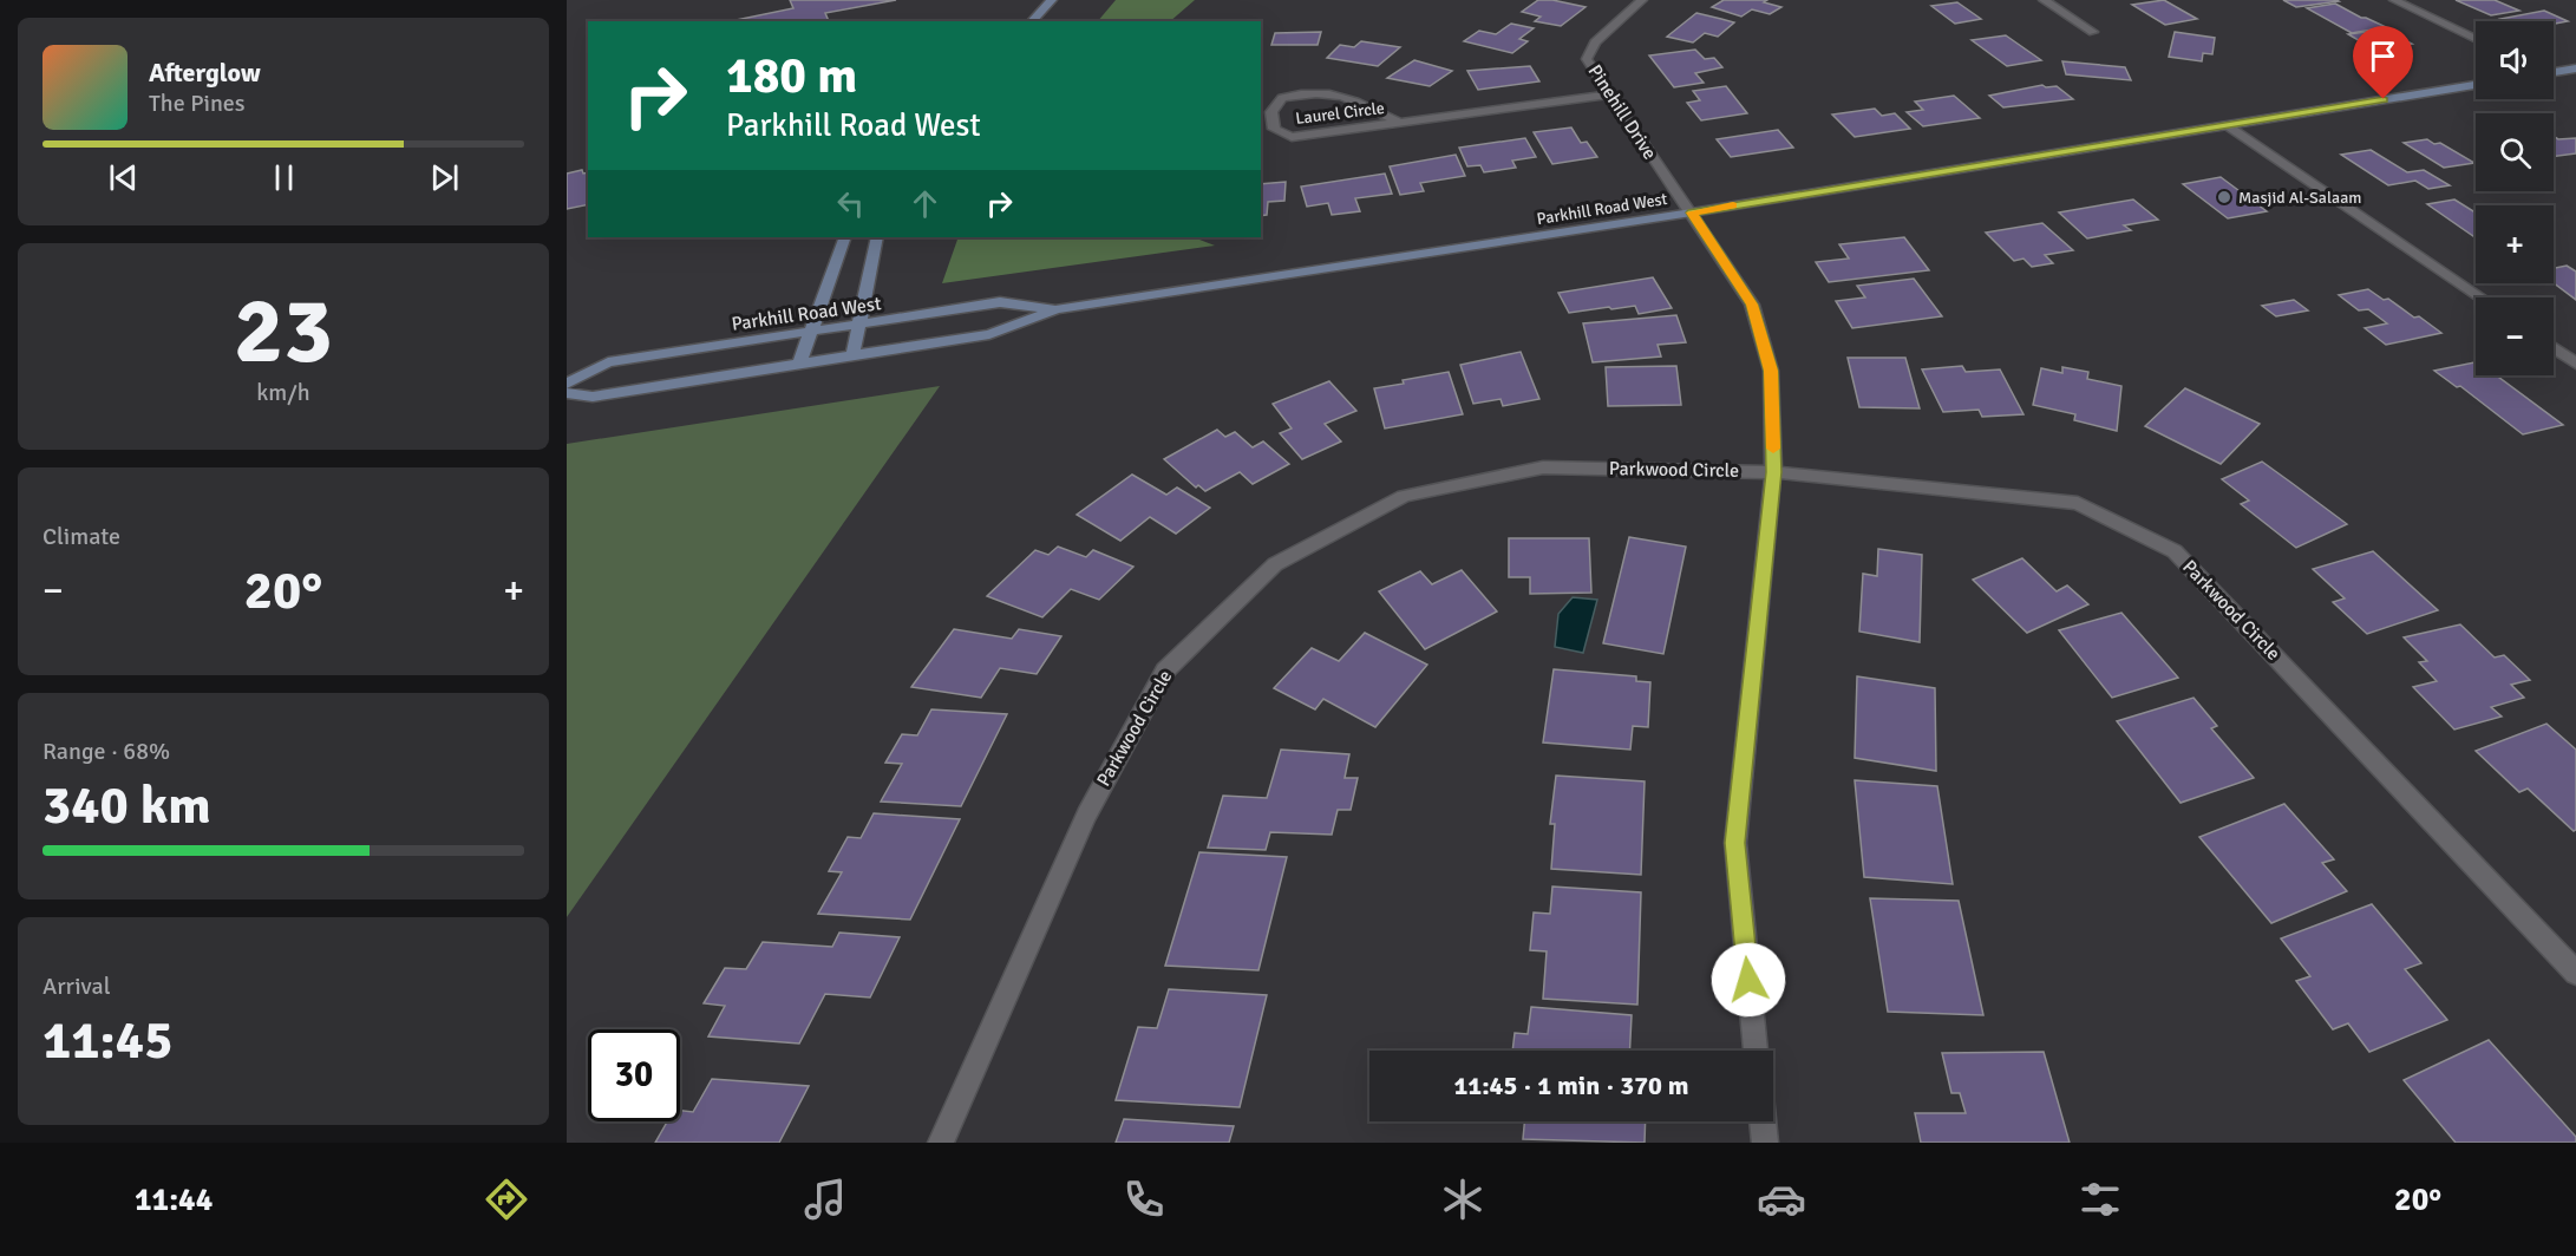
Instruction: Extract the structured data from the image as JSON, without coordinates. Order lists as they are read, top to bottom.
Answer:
{
  "streets": {
    "main road": ["Parkhill Road West"],
    "street": ["Pinehill Drive", "Laurel Circle", "Parkwood Circle"]
  },
  "crossings": [
    ["Pinehill Drive", "Laurel Circle"],
    ["Pinehill Drive", "Parkhill Road West"],
    ["Pinehill Drive", "Parkwood Circle"]
  ],
  "places": ["Masjid Al-Salaam"],
  "page": {
    "map_buttons": ["+", "−"],
    "turn": ["180 m", "Parkhill Road West"],
    "song": ["Afterglow", "The Pines"],
    "tile": [
      ["23", "km/h"],
      "Climate",
      ["Range · 68%", "340 km"],
      ["Arrival", "11:45"]
    ],
    "heat": ["−", "20°", "+"],
    "limit": "30",
    "trip": "11:45 · 1 min · 370 m",
    "tabs": ["11:44", "20°"]
  }
}
